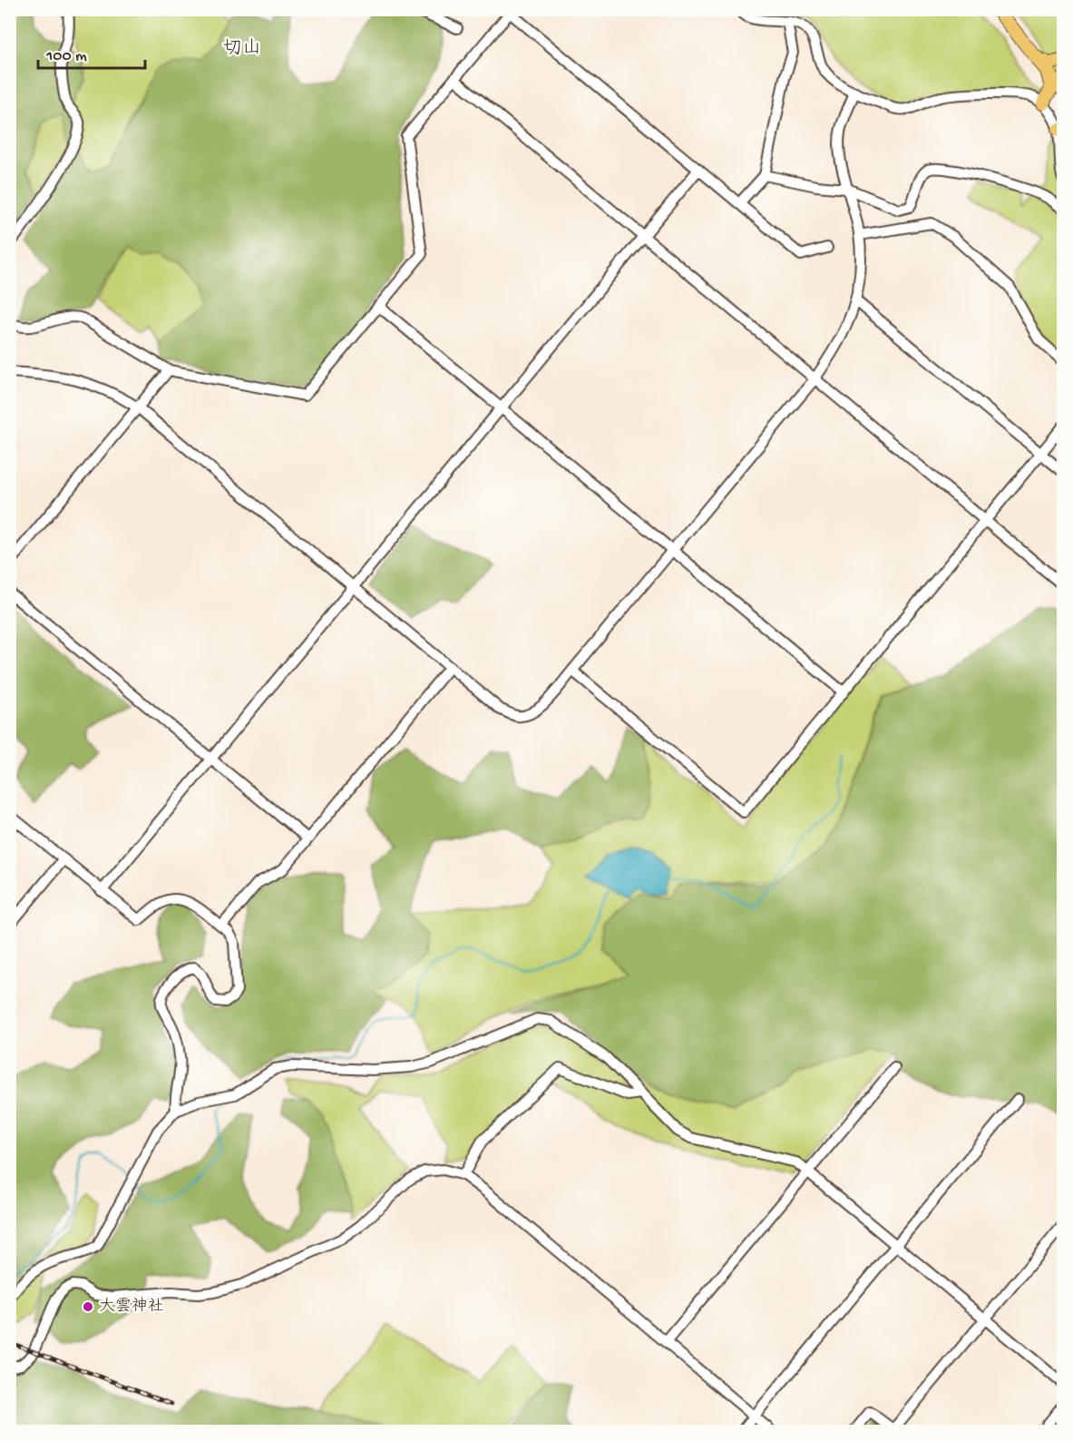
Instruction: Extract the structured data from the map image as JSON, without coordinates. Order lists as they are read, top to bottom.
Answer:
{
  "districts": ["切山"],
  "places": ["大雲神社"],
  "scale_bar": "100 m"
}
